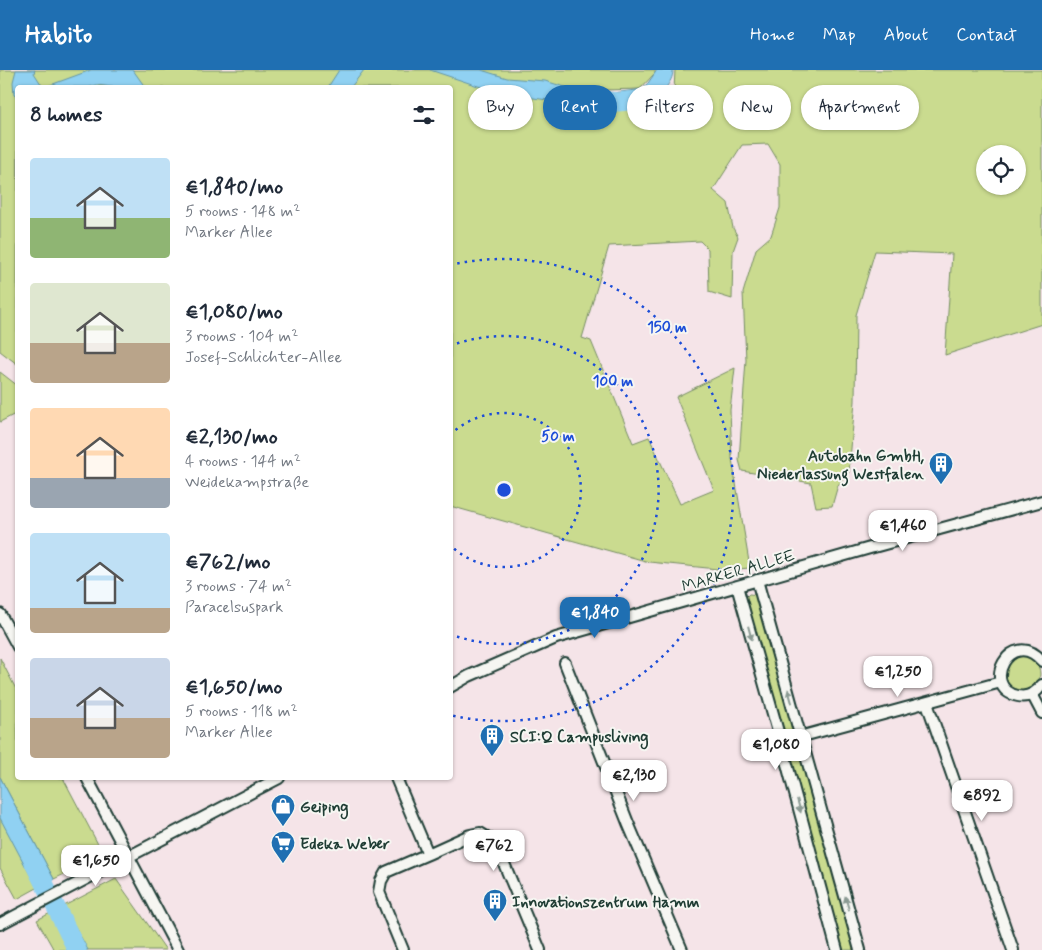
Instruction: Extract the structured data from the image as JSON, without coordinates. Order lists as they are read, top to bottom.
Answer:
{
  "streets": {
    "street": ["MARKER ALLEE"]
  },
  "places": {
    "building": ["Autobahn GmbH, Niederlassung Westfalen", "SCI:Q Campusliving", "Innovationszentrum Hamm"],
    "shop": ["Geiping"],
    "supermarket": ["Edeka Weber"]
  },
  "page": {
    "header": "Habito",
    "nav": [
      "Home",
      "Map",
      "About",
      "Contact"
    ],
    "chip": [
      "Buy",
      "Rent",
      "Filters",
      "New",
      "Apartment"
    ],
    "heading": "8 homes",
    "list": [
      {
        "name": "€1,840/mo",
        "note": "5 rooms · 148 m² · Marker Allee"
      },
      {
        "name": "€1,080/mo",
        "note": "3 rooms · 104 m² · Josef-Schlichter-Allee"
      },
      {
        "name": "€2,130/mo",
        "note": "4 rooms · 144 m² · Weidekampstraße"
      },
      {
        "name": "€762/mo",
        "note": "3 rooms · 74 m² · Paracelsuspark"
      },
      {
        "name": "€1,650/mo",
        "note": "5 rooms · 118 m² · Marker Allee"
      }
    ],
    "price": [
      "€1,460",
      "€1,840",
      "€1,250",
      "€1,080",
      "€2,130",
      "€892",
      "€762",
      "€1,650"
    ]
  },
  "rings": ["150 m", "100 m", "50 m"]
}
